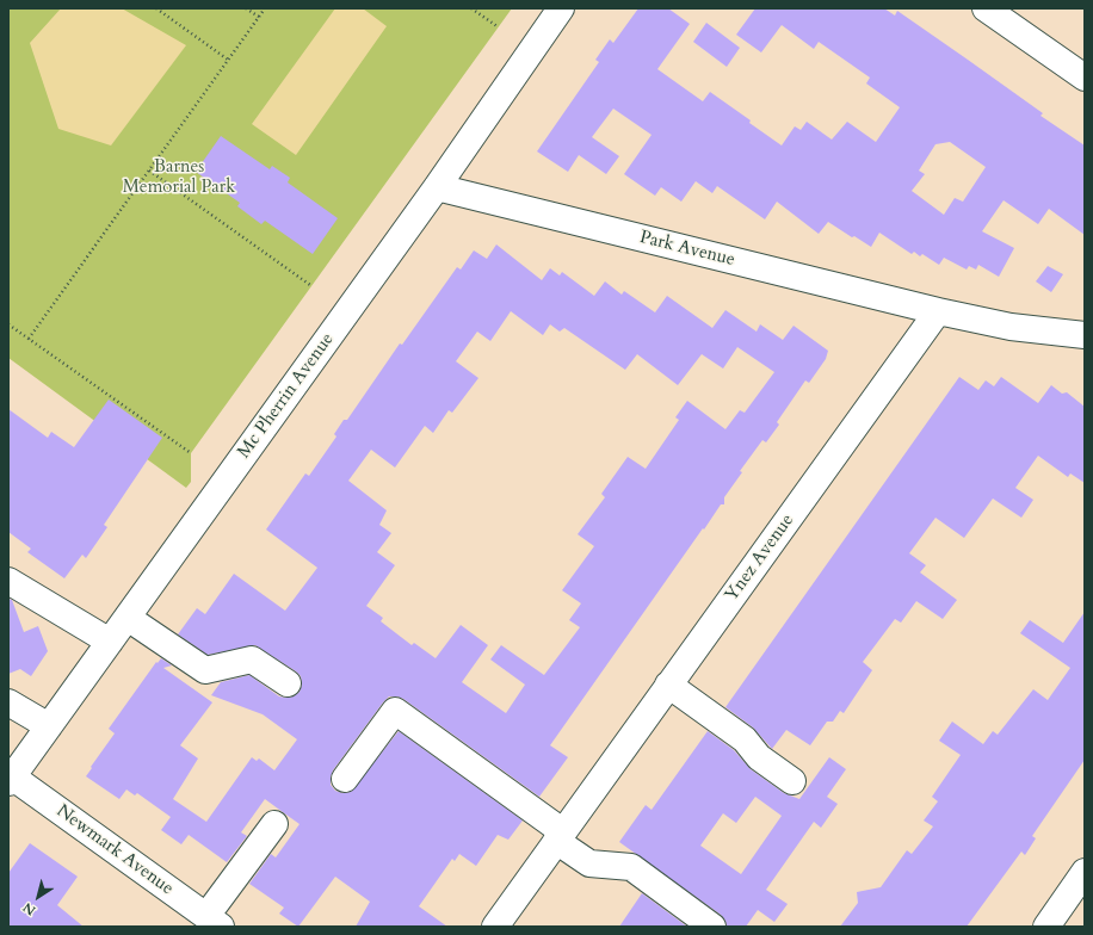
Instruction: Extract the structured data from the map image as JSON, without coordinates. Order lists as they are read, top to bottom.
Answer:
{
  "streets": {
    "street": [
      "Park Avenue",
      "Mc Pherrin Avenue",
      "Ynez Avenue",
      "Newmark Avenue"
    ]
  },
  "crossings": [
    ["Park Avenue", "Mc Pherrin Avenue"],
    ["Park Avenue", "Ynez Avenue"],
    ["Mc Pherrin Avenue", "Newmark Avenue"]
  ],
  "parks": ["Barnes Memorial Park"],
  "north": "bottom left"
}
